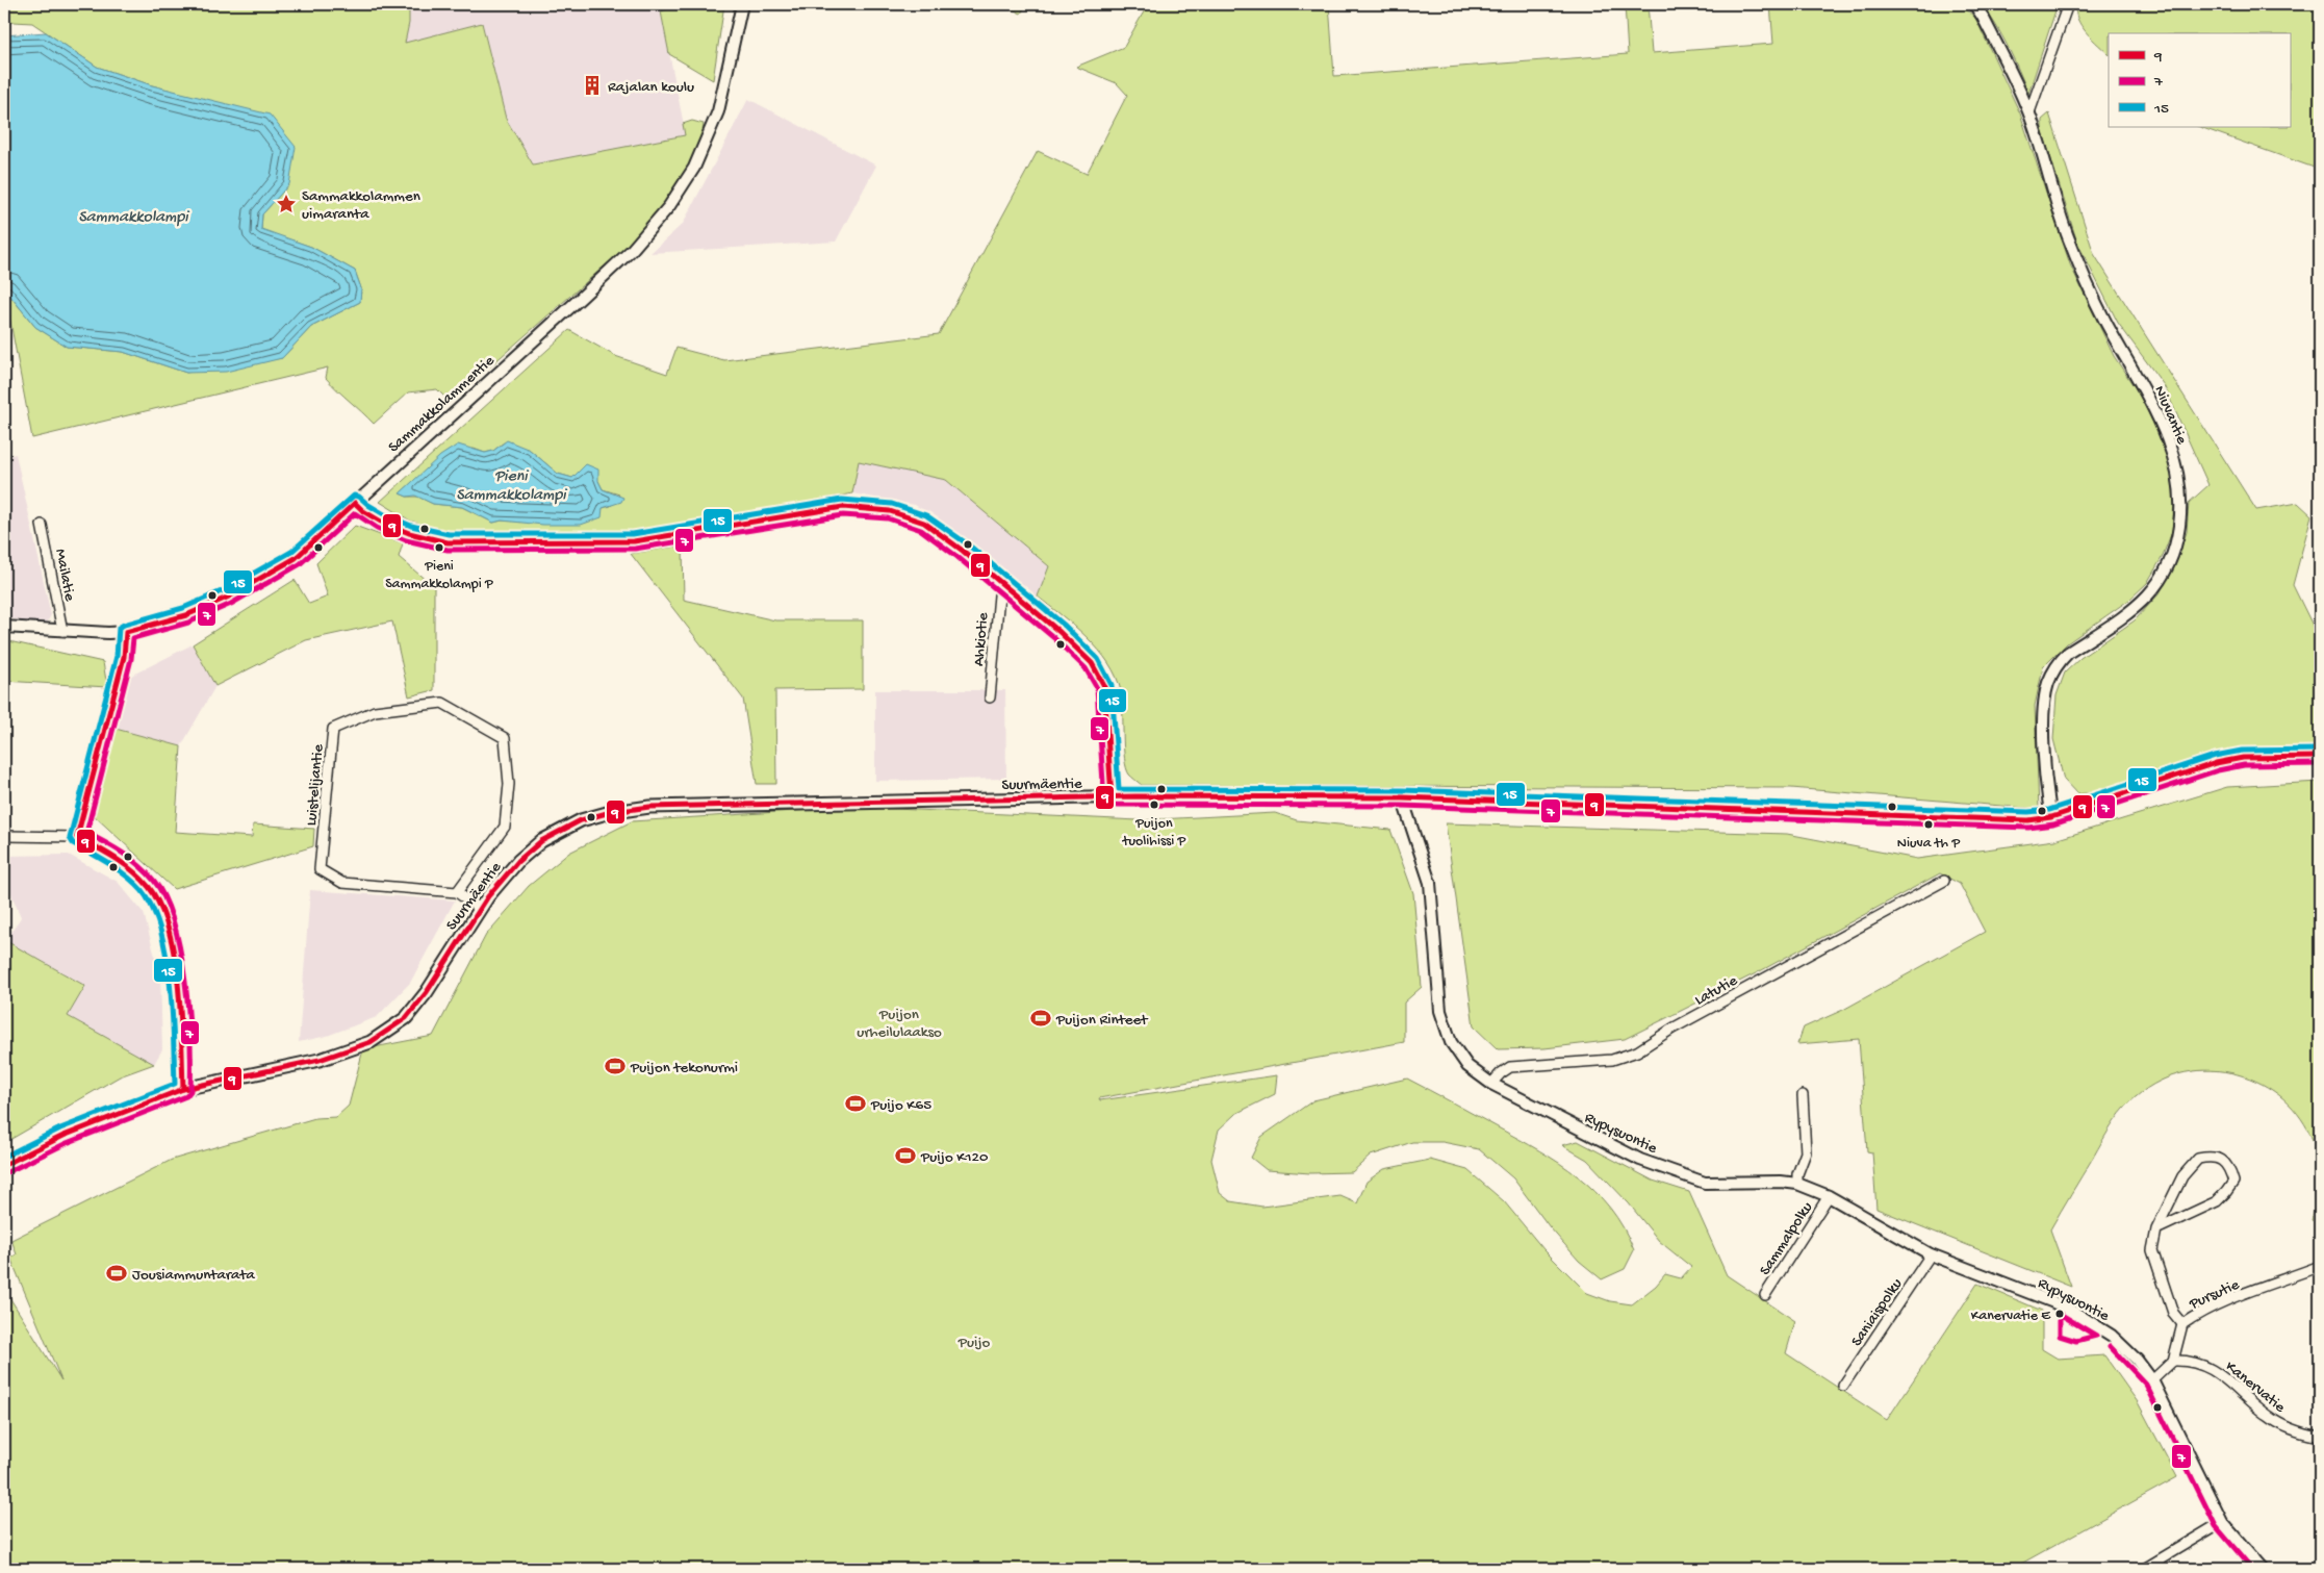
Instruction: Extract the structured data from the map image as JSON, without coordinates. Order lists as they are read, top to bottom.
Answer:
{
  "streets": {
    "main road": ["Suurmäentie"],
    "street": [
      "Sammakkolammentie",
      "Niuvantie",
      "Mailatie",
      "Ahkiotie",
      "Luistelijantie",
      "Latutie",
      "Rypysuontie",
      "Sammalpolku",
      "Pursutie",
      "Saniaispolku",
      "Kanervatie"
    ]
  },
  "crossings": [
    ["Sammakkolammentie", "Mailatie"],
    ["Niuvantie", "Suurmäentie"],
    ["Suurmäentie", "Rypysuontie"],
    ["Latutie", "Rypysuontie"],
    ["Rypysuontie", "Sammalpolku"],
    ["Rypysuontie", "Saniaispolku"],
    ["Pursutie", "Kanervatie"]
  ],
  "water": ["Sammakkolampi", "Pieni Sammakkolampi"],
  "parks": ["Puijon urheilulaakso", "Puijo"],
  "places": {
    "building": ["Rajalan koulu"],
    "place": ["Sammakkolammen uimaranta"],
    "other": [
      "Pieni Sammakkolampi P",
      "Puijon tuolihissi P",
      "Niuva th P",
      "Kanervatie E"
    ],
    "sports": [
      "Puijon Rinteet",
      "Puijon tekonurmi",
      "Puijo K65",
      "Puijo K120",
      "Jousiammuntarata"
    ]
  },
  "lines": ["transit line 15", "transit line 9", "transit line 7"],
  "legend": ["9", "7", "15"]
}
